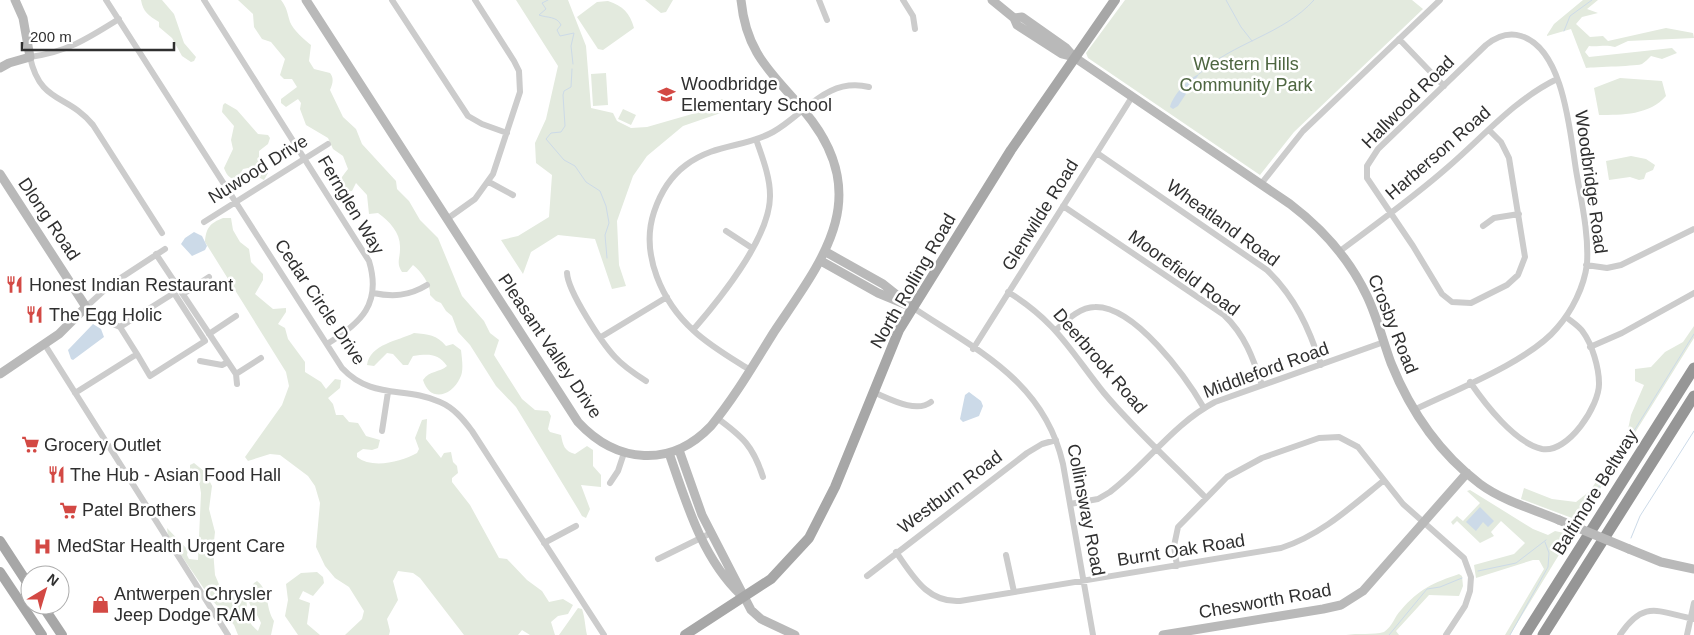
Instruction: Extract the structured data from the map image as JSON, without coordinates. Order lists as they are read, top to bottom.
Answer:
{
  "streets": {
    "highway": ["Baltimore Beltway"],
    "main road": ["North Rolling Road"],
    "street": [
      "Hallwood Road",
      "Harberson Road",
      "Nuwood Drive",
      "Woodbridge Road",
      "Fernglen Way",
      "Glenwilde Road",
      "Dlong Road",
      "Wheatland Road",
      "Moorefield Road",
      "Cedar Circle Drive",
      "Crosby Road",
      "Pleasant Valley Drive",
      "Deerbrook Road",
      "Middleford Road",
      "Westburn Road",
      "Collinsway Road",
      "Burnt Oak Road",
      "Chesworth Road"
    ]
  },
  "crossings": [
    ["Hallwood Road", "Harberson Road"],
    ["Hallwood Road", "Woodbridge Road"],
    ["Harberson Road", "Woodbridge Road"],
    ["Harberson Road", "Crosby Road"],
    ["Nuwood Drive", "Fernglen Way"],
    ["Nuwood Drive", "Cedar Circle Drive"],
    ["Woodbridge Road", "Crosby Road"],
    ["Glenwilde Road", "Wheatland Road"],
    ["Glenwilde Road", "Moorefield Road"],
    ["Glenwilde Road", "Crosby Road"],
    ["Glenwilde Road", "Deerbrook Road"],
    ["Glenwilde Road", "Collinsway Road"],
    ["Wheatland Road", "Middleford Road"],
    ["Moorefield Road", "Middleford Road"],
    ["North Rolling Road", "Crosby Road"],
    ["North Rolling Road", "Collinsway Road"],
    ["Crosby Road", "Middleford Road"],
    ["Crosby Road", "Chesworth Road"],
    ["Pleasant Valley Drive", "Collinsway Road"],
    ["Deerbrook Road", "Middleford Road"],
    ["Middleford Road", "Collinsway Road"],
    ["Westburn Road", "Collinsway Road"],
    ["Westburn Road", "Burnt Oak Road"],
    ["Collinsway Road", "Burnt Oak Road"]
  ],
  "parks": ["Western Hills Community Park"],
  "places": {
    "school or university": ["Woodbridge Elementary School"],
    "restaurant": ["Honest Indian Restaurant", "The Egg Holic", "The Hub - Asian Food Hall"],
    "supermarket": ["Grocery Outlet", "Patel Brothers"],
    "hospital": ["MedStar Health Urgent Care"],
    "shop": ["Antwerpen Chrysler Jeep Dodge RAM"]
  },
  "scale_bar": "200 m",
  "north": "top right"
}
